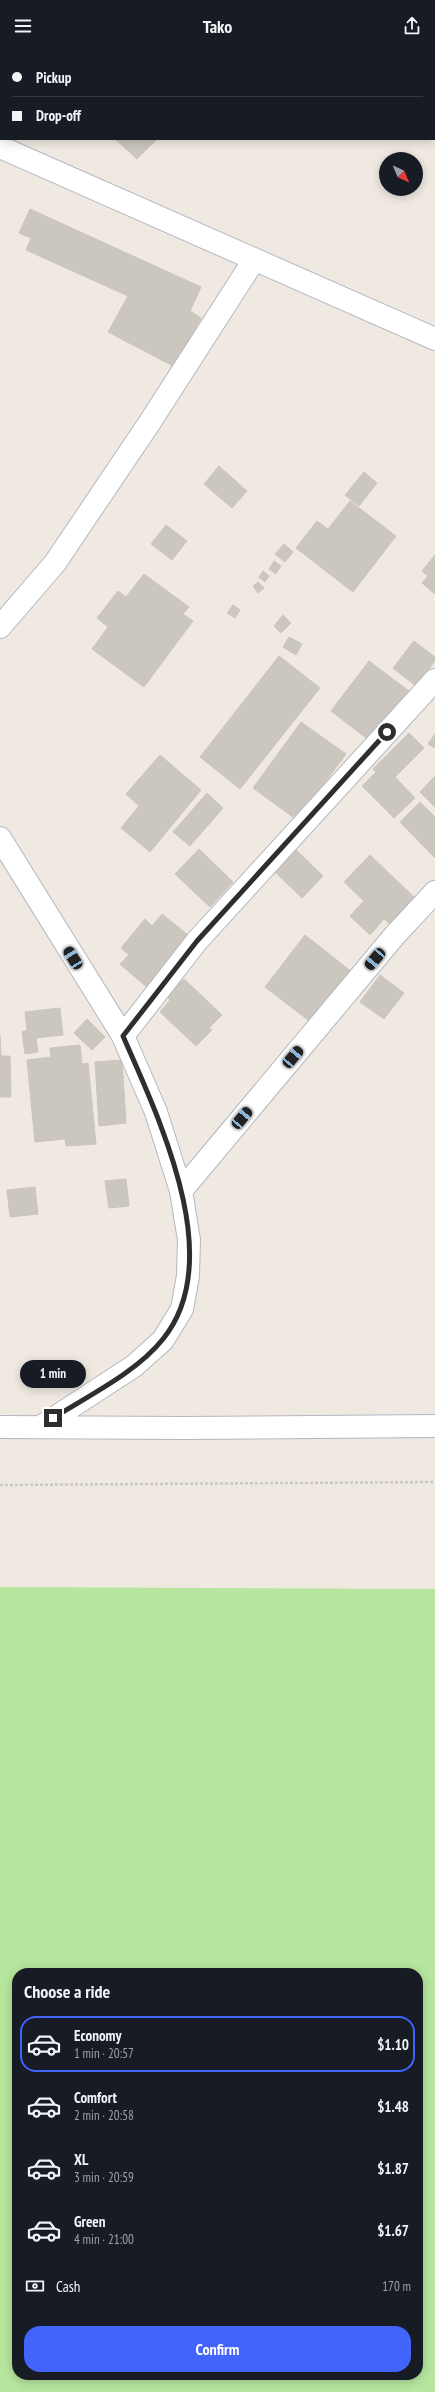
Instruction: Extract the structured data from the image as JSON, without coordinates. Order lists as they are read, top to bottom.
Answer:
{
  "north": "bottom right",
  "page": {
    "header": "Tako",
    "banner": ["Pickup", "Drop-off"],
    "bubble": "1 min",
    "heading": "Choose a ride",
    "list": [
      {
        "name": "Economy",
        "note": "1 min · 20:57",
        "value": "$1.10"
      },
      {
        "name": "Comfort",
        "note": "2 min · 20:58",
        "value": "$1.48"
      },
      {
        "name": "XL",
        "note": "3 min · 20:59",
        "value": "$1.87"
      },
      {
        "name": "Green",
        "note": "4 min · 21:00",
        "value": "$1.67"
      }
    ],
    "pay": ["Cash", "170 m"],
    "buttons": "Confirm"
  }
}
